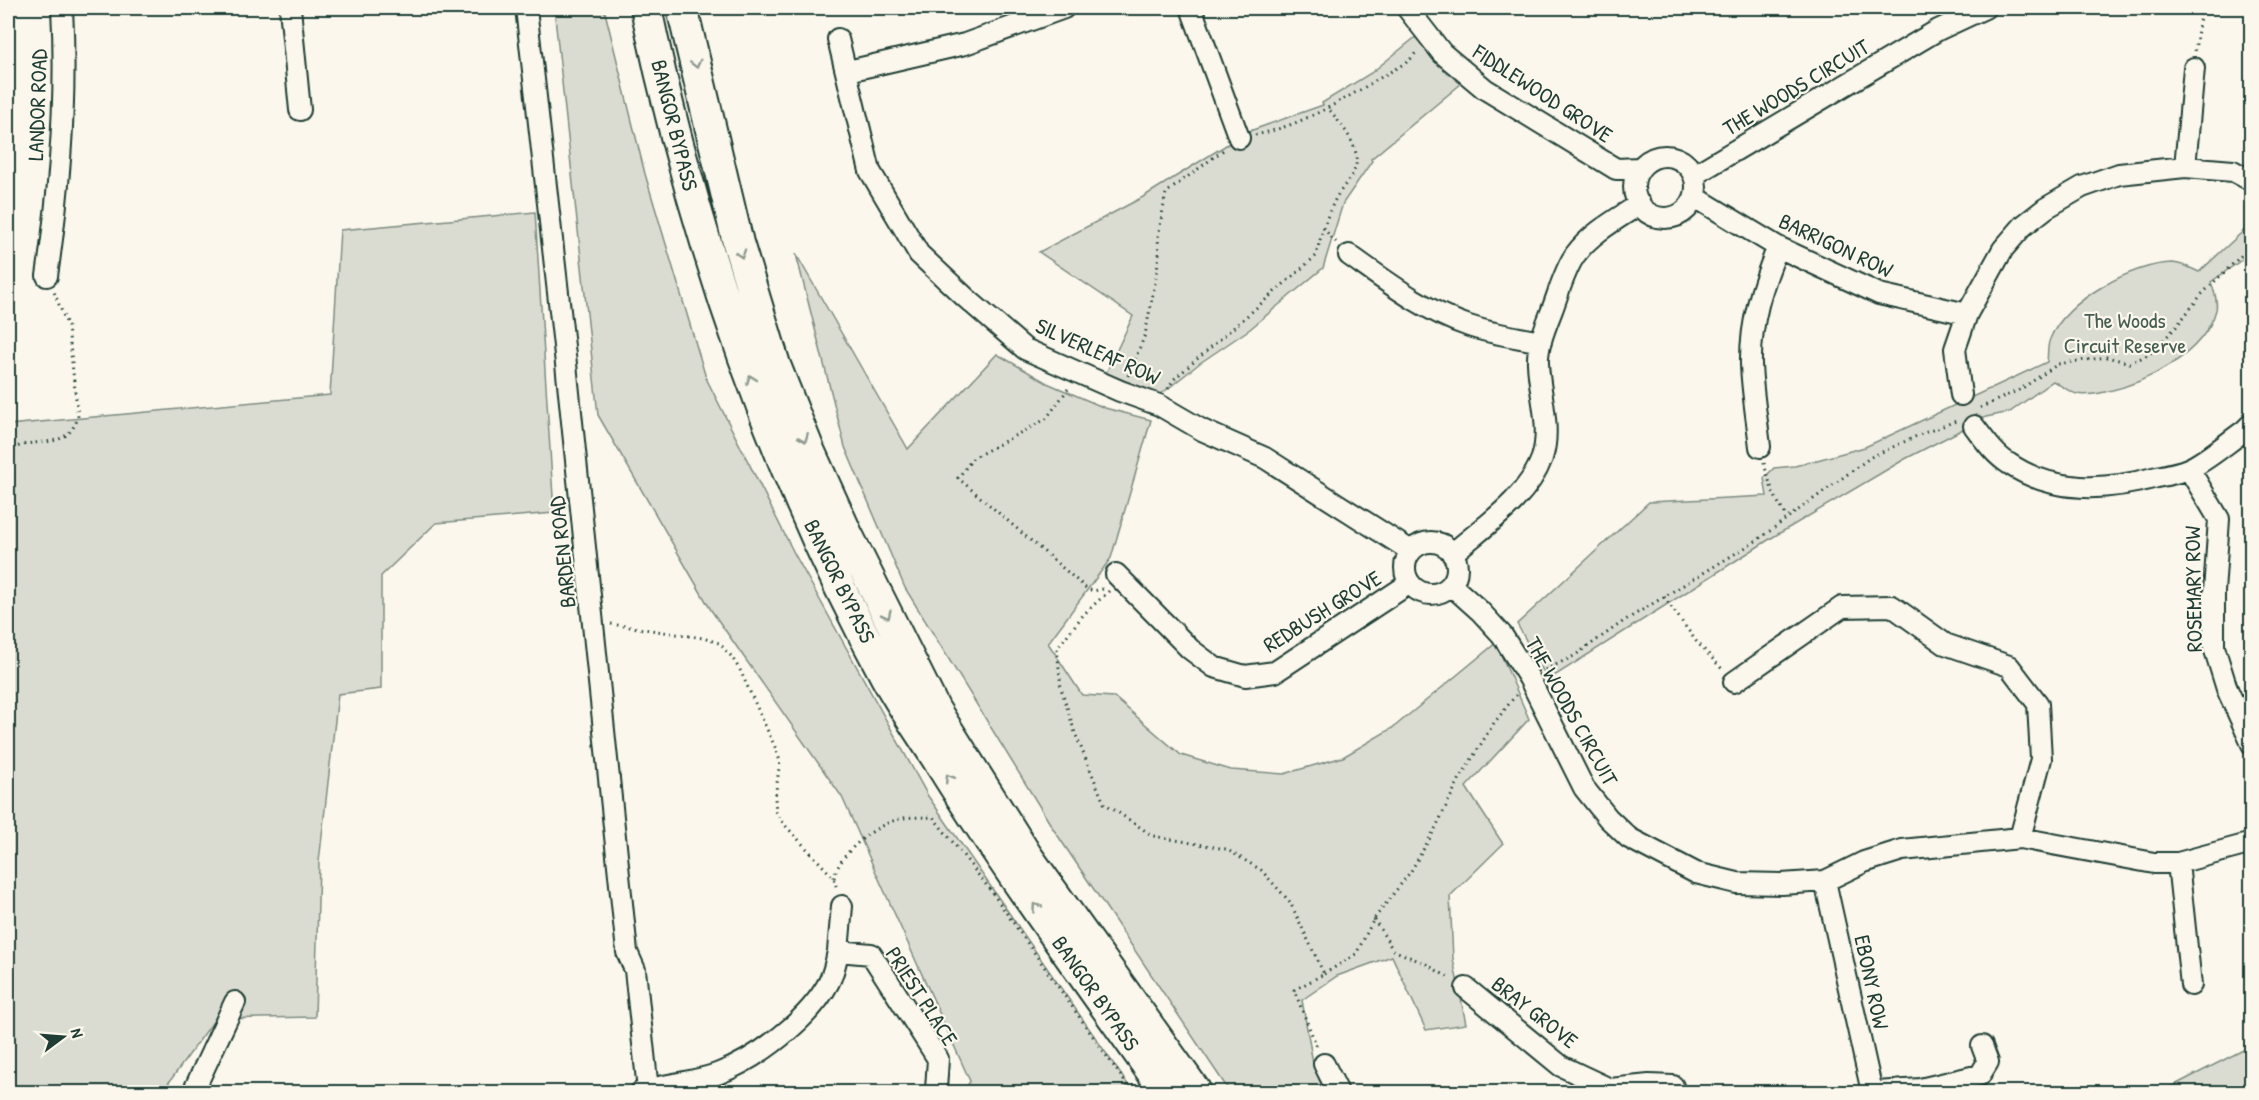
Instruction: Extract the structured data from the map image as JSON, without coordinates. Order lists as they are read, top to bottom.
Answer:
{
  "streets": {
    "main road": ["BANGOR BYPASS"],
    "street": [
      "THE WOODS CIRCUIT",
      "FIDDLEWOOD GROVE",
      "LANDOR ROAD",
      "BARRIGON ROW",
      "SILVERLEAF ROW",
      "BARDEN ROAD",
      "ROSEMARY ROW",
      "REDBUSH GROVE",
      "EBONY ROW",
      "PRIEST PLACE",
      "BRAY GROVE"
    ]
  },
  "crossings": [
    ["THE WOODS CIRCUIT", "FIDDLEWOOD GROVE"],
    ["THE WOODS CIRCUIT", "BARRIGON ROW"],
    ["THE WOODS CIRCUIT", "SILVERLEAF ROW"],
    ["THE WOODS CIRCUIT", "REDBUSH GROVE"],
    ["THE WOODS CIRCUIT", "EBONY ROW"],
    ["FIDDLEWOOD GROVE", "BARRIGON ROW"],
    ["SILVERLEAF ROW", "REDBUSH GROVE"]
  ],
  "parks": ["The Woods Circuit Reserve"],
  "north": "right"
}
